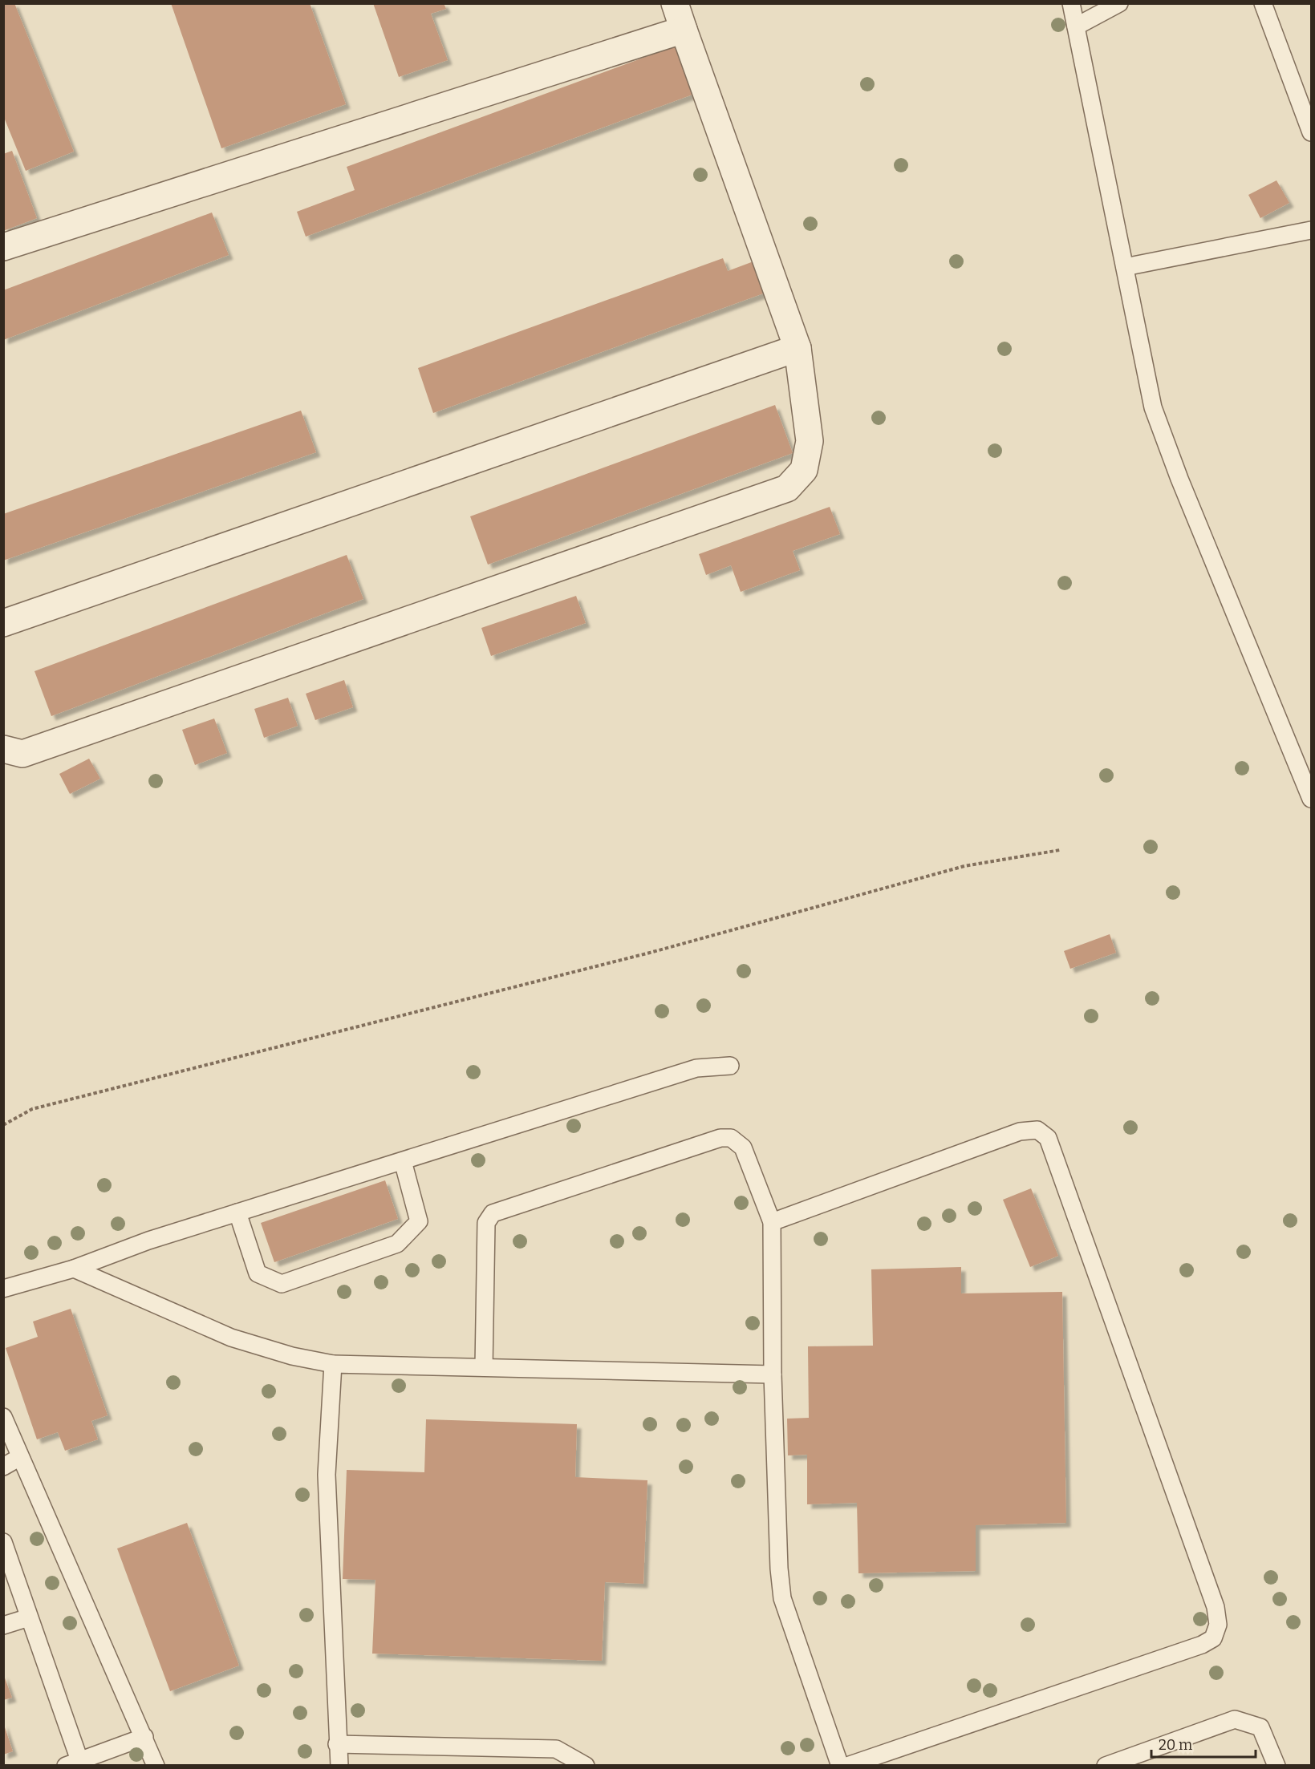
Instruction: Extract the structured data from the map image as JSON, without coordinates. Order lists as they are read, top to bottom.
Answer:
{
  "scale_bar": "20 m"
}
